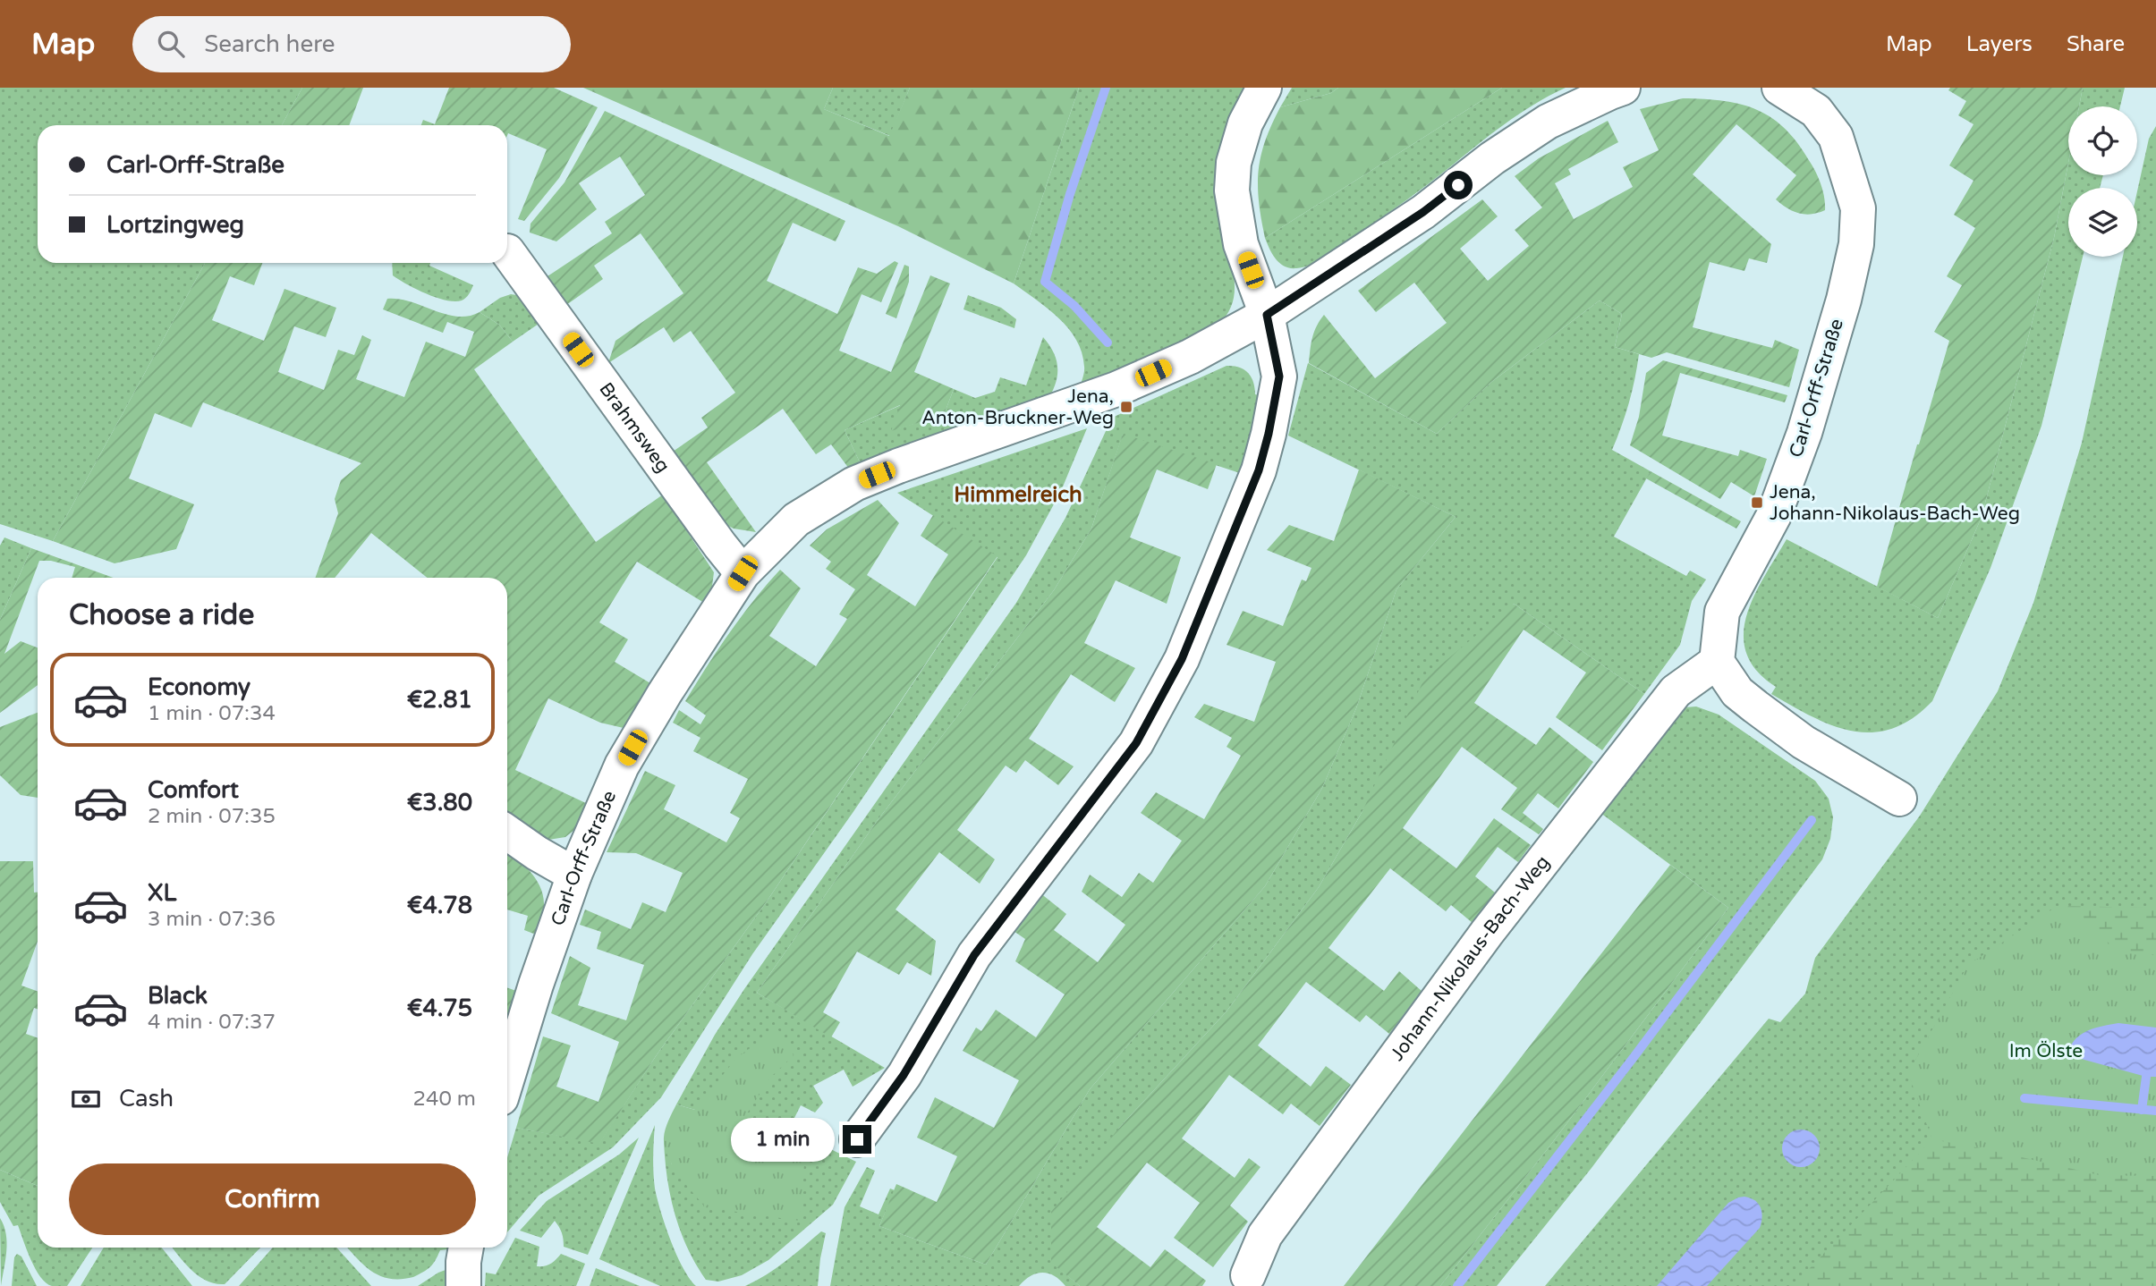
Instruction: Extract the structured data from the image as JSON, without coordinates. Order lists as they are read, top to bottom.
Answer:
{
  "streets": {
    "street": ["Carl-Orff-Straße", "Brahmsweg", "Johann-Nikolaus-Bach-Weg"]
  },
  "crossings": [
    ["Carl-Orff-Straße", "Brahmsweg"],
    ["Carl-Orff-Straße", "Johann-Nikolaus-Bach-Weg"]
  ],
  "districts": ["Himmelreich"],
  "parks": ["Im Ölste"],
  "places": {
    "transit": ["Jena, Anton-Bruckner-Weg", "Jena, Johann-Nikolaus-Bach-Weg"]
  },
  "page": {
    "header": "Map",
    "search": "Search here",
    "nav": ["Map", "Layers", "Share"],
    "banner": ["Carl-Orff-Straße", "Lortzingweg"],
    "heading": "Choose a ride",
    "list": [
      {
        "name": "Economy",
        "note": "1 min · 07:34",
        "value": "€2.81"
      },
      {
        "name": "Comfort",
        "note": "2 min · 07:35",
        "value": "€3.80"
      },
      {
        "name": "XL",
        "note": "3 min · 07:36",
        "value": "€4.78"
      },
      {
        "name": "Black",
        "note": "4 min · 07:37",
        "value": "€4.75"
      }
    ],
    "pay": ["Cash", "240 m"],
    "bubble": "1 min",
    "buttons": "Confirm"
  }
}
